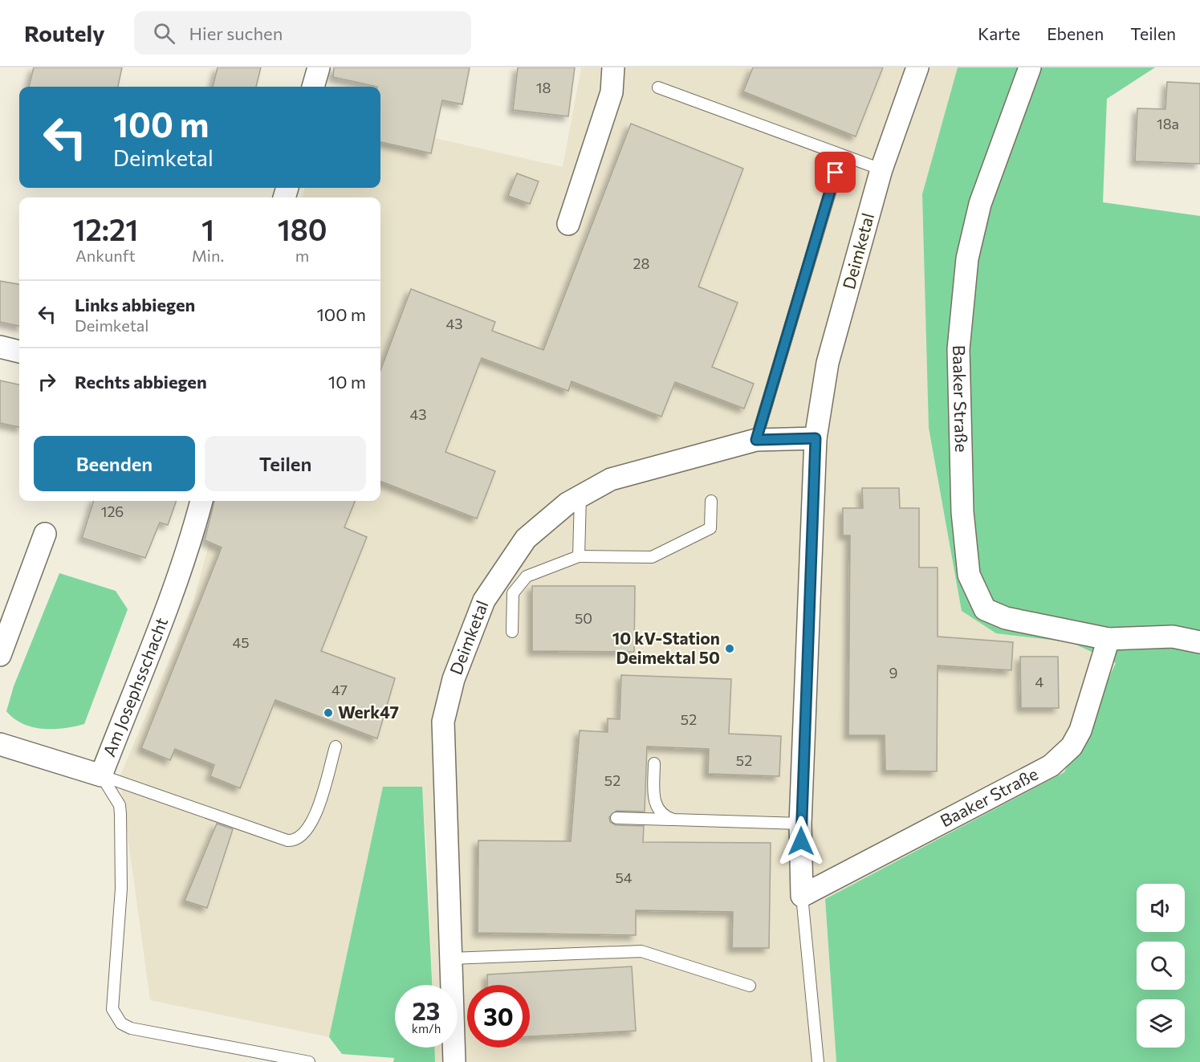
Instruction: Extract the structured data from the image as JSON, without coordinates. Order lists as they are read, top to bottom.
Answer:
{
  "streets": {
    "street": ["Deimketal", "Baaker Straße", "Am Josephsschacht"]
  },
  "crossings": [
    ["Deimketal", "Baaker Straße"]
  ],
  "places": ["10 kV-Station Deimektal 50", "Werk47"],
  "house_numbers": [
    "18",
    "18a",
    "28",
    "43",
    "43",
    "126",
    "50",
    "45",
    "9",
    "4",
    "47",
    "52",
    "52",
    "52",
    "54"
  ],
  "page": {
    "header": "Routely",
    "search": "Hier suchen",
    "nav": ["Karte", "Ebenen", "Teilen"],
    "turn": ["100 m", "Deimketal"],
    "eta": [
      "12:21",
      "Ankunft",
      "1",
      "Min.",
      "180",
      "m"
    ],
    "list": [
      {
        "name": "Links abbiegen",
        "note": "Deimketal",
        "value": "100 m"
      },
      {
        "name": "Rechts abbiegen",
        "value": "10 m"
      }
    ],
    "buttons": ["Beenden", "Teilen"],
    "speed": "23 km/h",
    "limit": "30"
  }
}
